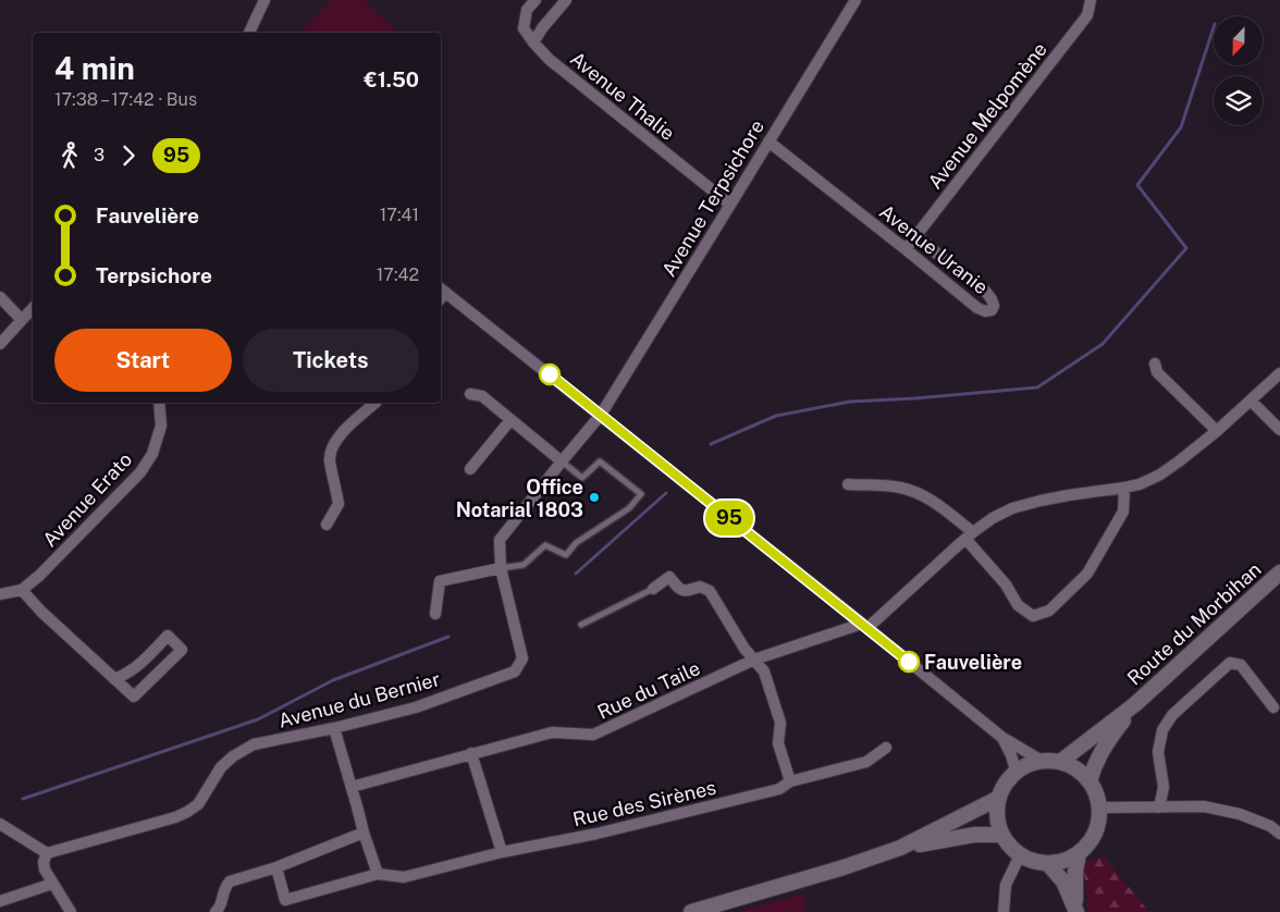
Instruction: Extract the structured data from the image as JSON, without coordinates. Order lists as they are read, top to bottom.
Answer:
{
  "streets": {
    "main road": ["Route du Morbihan"],
    "street": [
      "Avenue Thalie",
      "Avenue Melpomène",
      "Avenue Terpsichore",
      "Avenue Uranie",
      "Avenue Erato",
      "Rue du Taile",
      "Avenue du Bernier",
      "Rue des Sirènes"
    ]
  },
  "crossings": [
    ["Avenue Thalie", "Avenue Terpsichore"],
    ["Avenue Melpomène", "Avenue Uranie"],
    ["Avenue Terpsichore", "Avenue Uranie"],
    ["Avenue Terpsichore", "Avenue du Bernier"]
  ],
  "places": ["Office Notarial 1803", "Fauvelière"],
  "lines": ["bus line 95"],
  "north": "bottom",
  "page": {
    "on_map": "95",
    "heading": ["4 min", "17:38 – 17:42 · Bus", "€1.50"],
    "legs": ["3", "95"],
    "list": [
      {
        "name": "Fauvelière",
        "value": "17:41"
      },
      {
        "name": "Terpsichore",
        "value": "17:42"
      }
    ],
    "buttons": ["Start", "Tickets"]
  }
}
